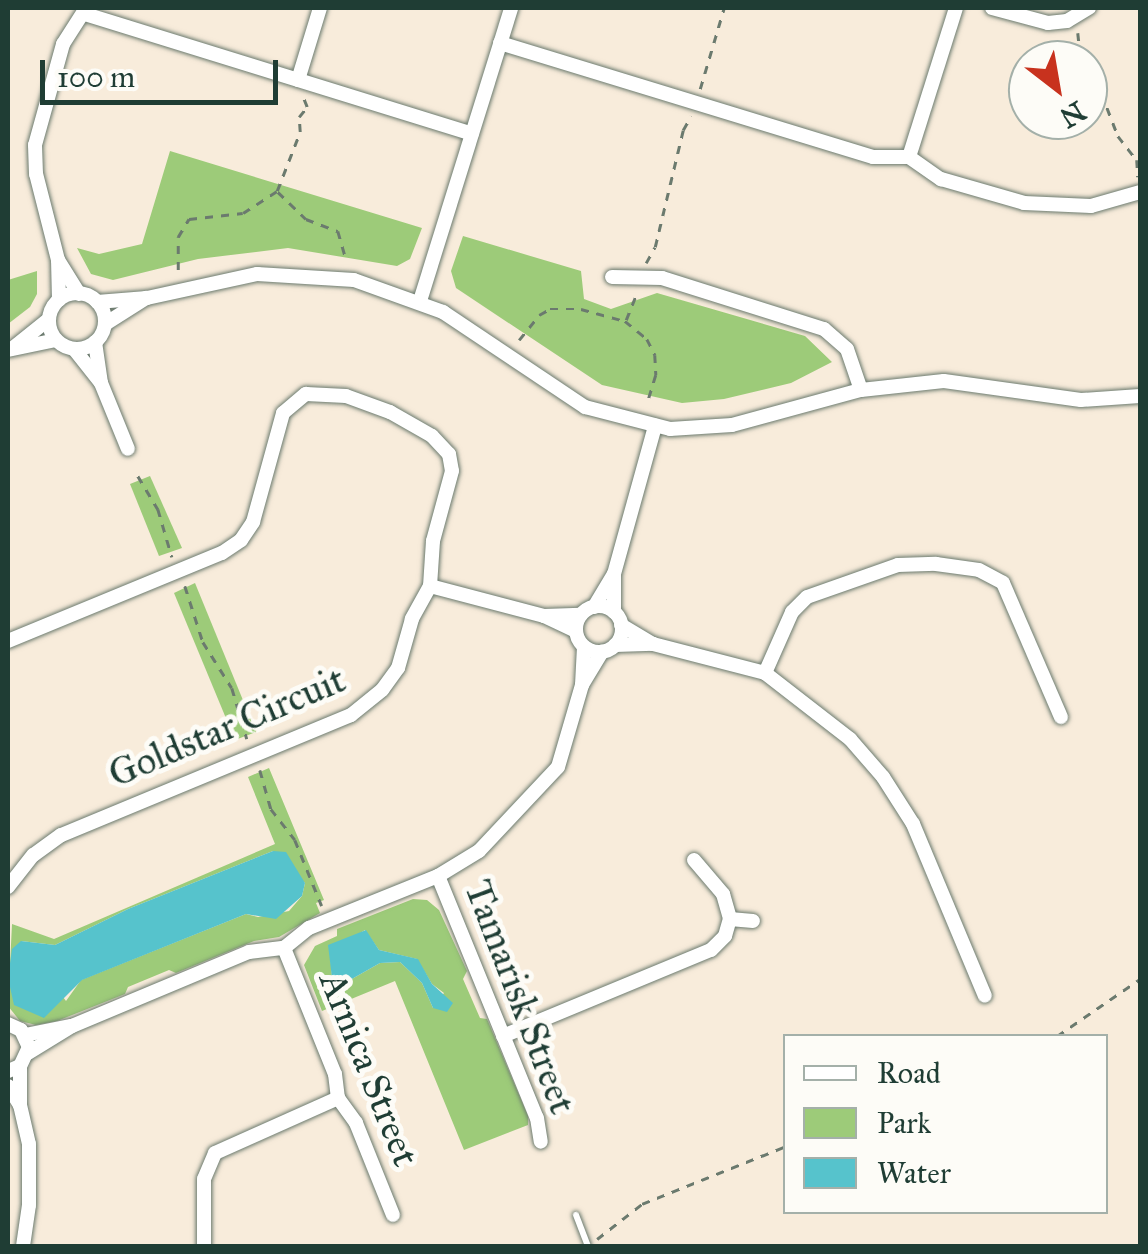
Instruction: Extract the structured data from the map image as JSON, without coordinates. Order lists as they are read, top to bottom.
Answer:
{
  "streets": {
    "street": ["Goldstar Circuit", "Tamarisk Street", "Arnica Street"]
  },
  "legend": ["Road", "Park", "Water"],
  "scale_bar": "100 m",
  "north": "bottom right"
}
